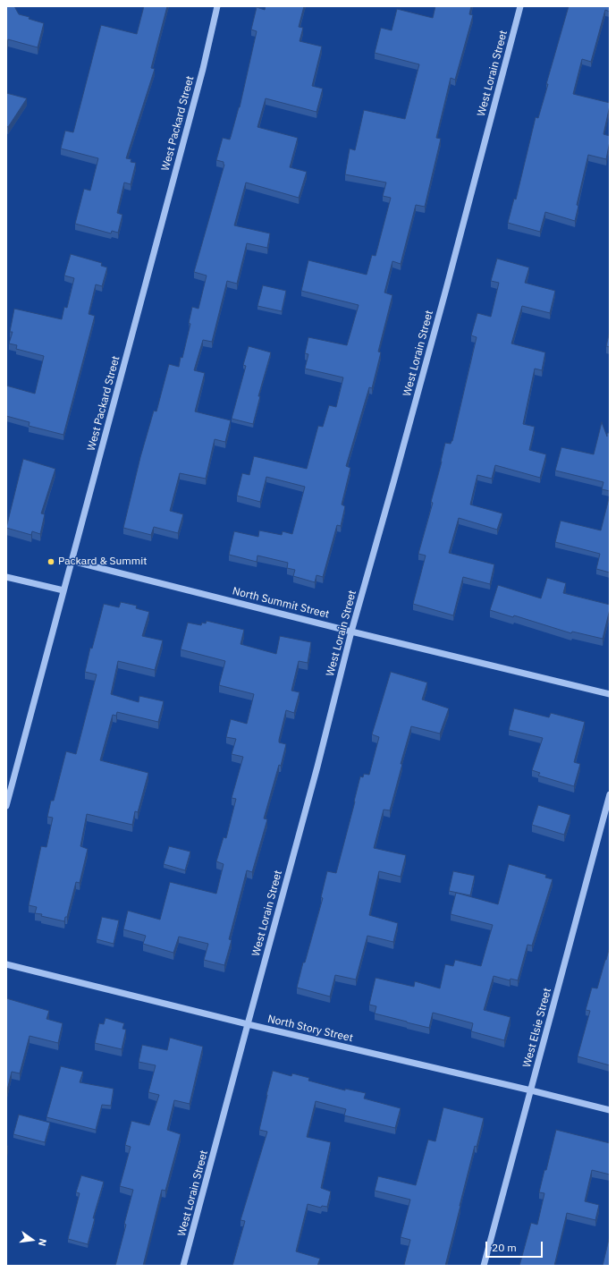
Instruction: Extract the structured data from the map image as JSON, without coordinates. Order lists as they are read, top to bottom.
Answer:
{
  "streets": {
    "street": [
      "West Lorain Street",
      "West Packard Street",
      "North Summit Street",
      "West Elsie Street",
      "North Story Street"
    ]
  },
  "crossings": [
    ["West Lorain Street", "North Summit Street"],
    ["West Lorain Street", "North Story Street"],
    ["West Packard Street", "North Summit Street"],
    ["West Elsie Street", "North Story Street"]
  ],
  "places": ["Packard & Summit"],
  "scale_bar": "20 m",
  "north": "right"
}
